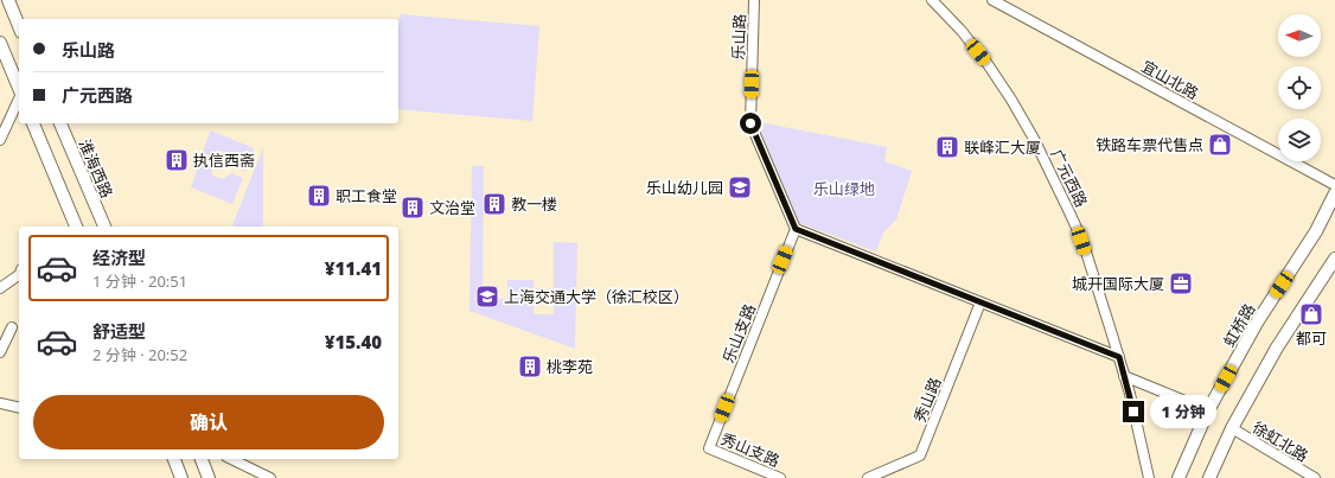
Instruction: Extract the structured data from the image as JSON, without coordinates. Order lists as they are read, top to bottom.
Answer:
{
  "streets": {
    "main road": ["淮海西路", "虹桥路"],
    "street": [
      "乐山路",
      "宜山北路",
      "广元西路",
      "乐山支路",
      "秀山路",
      "徐虹北路",
      "秀山支路"
    ]
  },
  "crossings": [
    ["乐山路", "乐山支路"],
    ["乐山支路", "秀山支路"]
  ],
  "parks": ["乐山绿地"],
  "places": {
    "shop": ["铁路车票代售点", "都可"],
    "building": [
      "联峰汇大厦",
      "执信西斋",
      "职工食堂",
      "教一楼",
      "文治堂",
      "桃李苑"
    ],
    "school or university": ["乐山幼儿园", "上海交通大学（徐汇校区）"],
    "office": ["城开国际大厦"]
  },
  "north": "left",
  "page": {
    "banner": ["乐山路", "广元西路"],
    "list": [
      {
        "name": "经济型",
        "note": "1 分钟 · 20:51",
        "value": "¥11.41"
      },
      {
        "name": "舒适型",
        "note": "2 分钟 · 20:52",
        "value": "¥15.40"
      }
    ],
    "buttons": "确认",
    "bubble": "1 分钟"
  }
}
